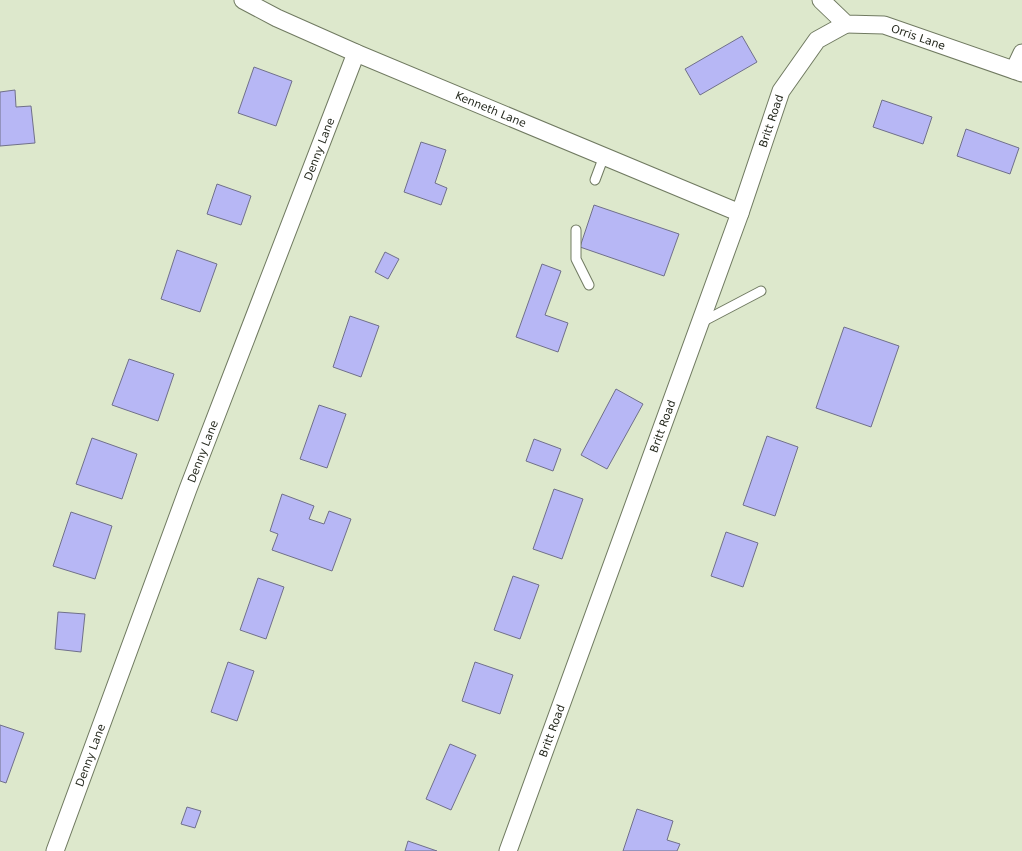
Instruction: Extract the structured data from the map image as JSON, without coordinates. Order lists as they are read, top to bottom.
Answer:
{
  "streets": {
    "street": [
      "Orris Lane",
      "Kenneth Lane",
      "Britt Road",
      "Denny Lane"
    ]
  },
  "crossings": [
    ["Orris Lane", "Britt Road"],
    ["Kenneth Lane", "Britt Road"],
    ["Kenneth Lane", "Denny Lane"]
  ]
}
